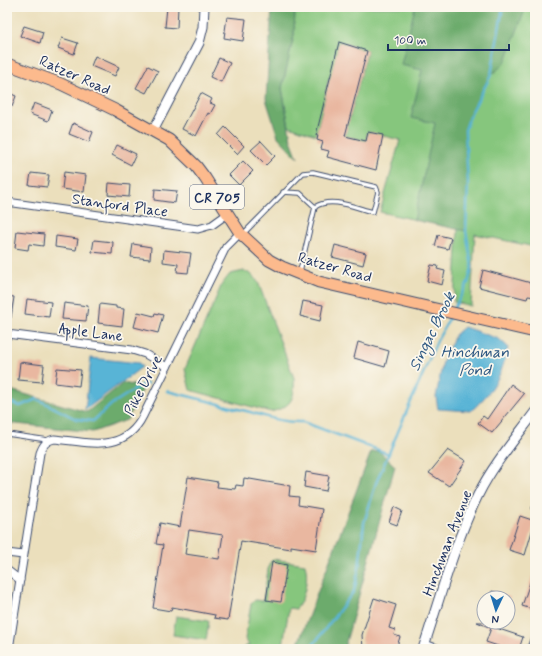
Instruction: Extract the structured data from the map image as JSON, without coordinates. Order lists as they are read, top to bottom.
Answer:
{
  "streets": {
    "main road": ["Ratzer Road", "CR 705"],
    "street": [
      "Stanford Place",
      "Apple Lane",
      "Pike Drive",
      "Hinchman Avenue"
    ]
  },
  "crossings": [
    ["Ratzer Road", "Stanford Place"],
    ["Ratzer Road", "Pike Drive"],
    ["Apple Lane", "Pike Drive"]
  ],
  "water": ["Singac Brook", "Hinchman Pond"],
  "scale_bar": "100 m",
  "north": "bottom"
}
